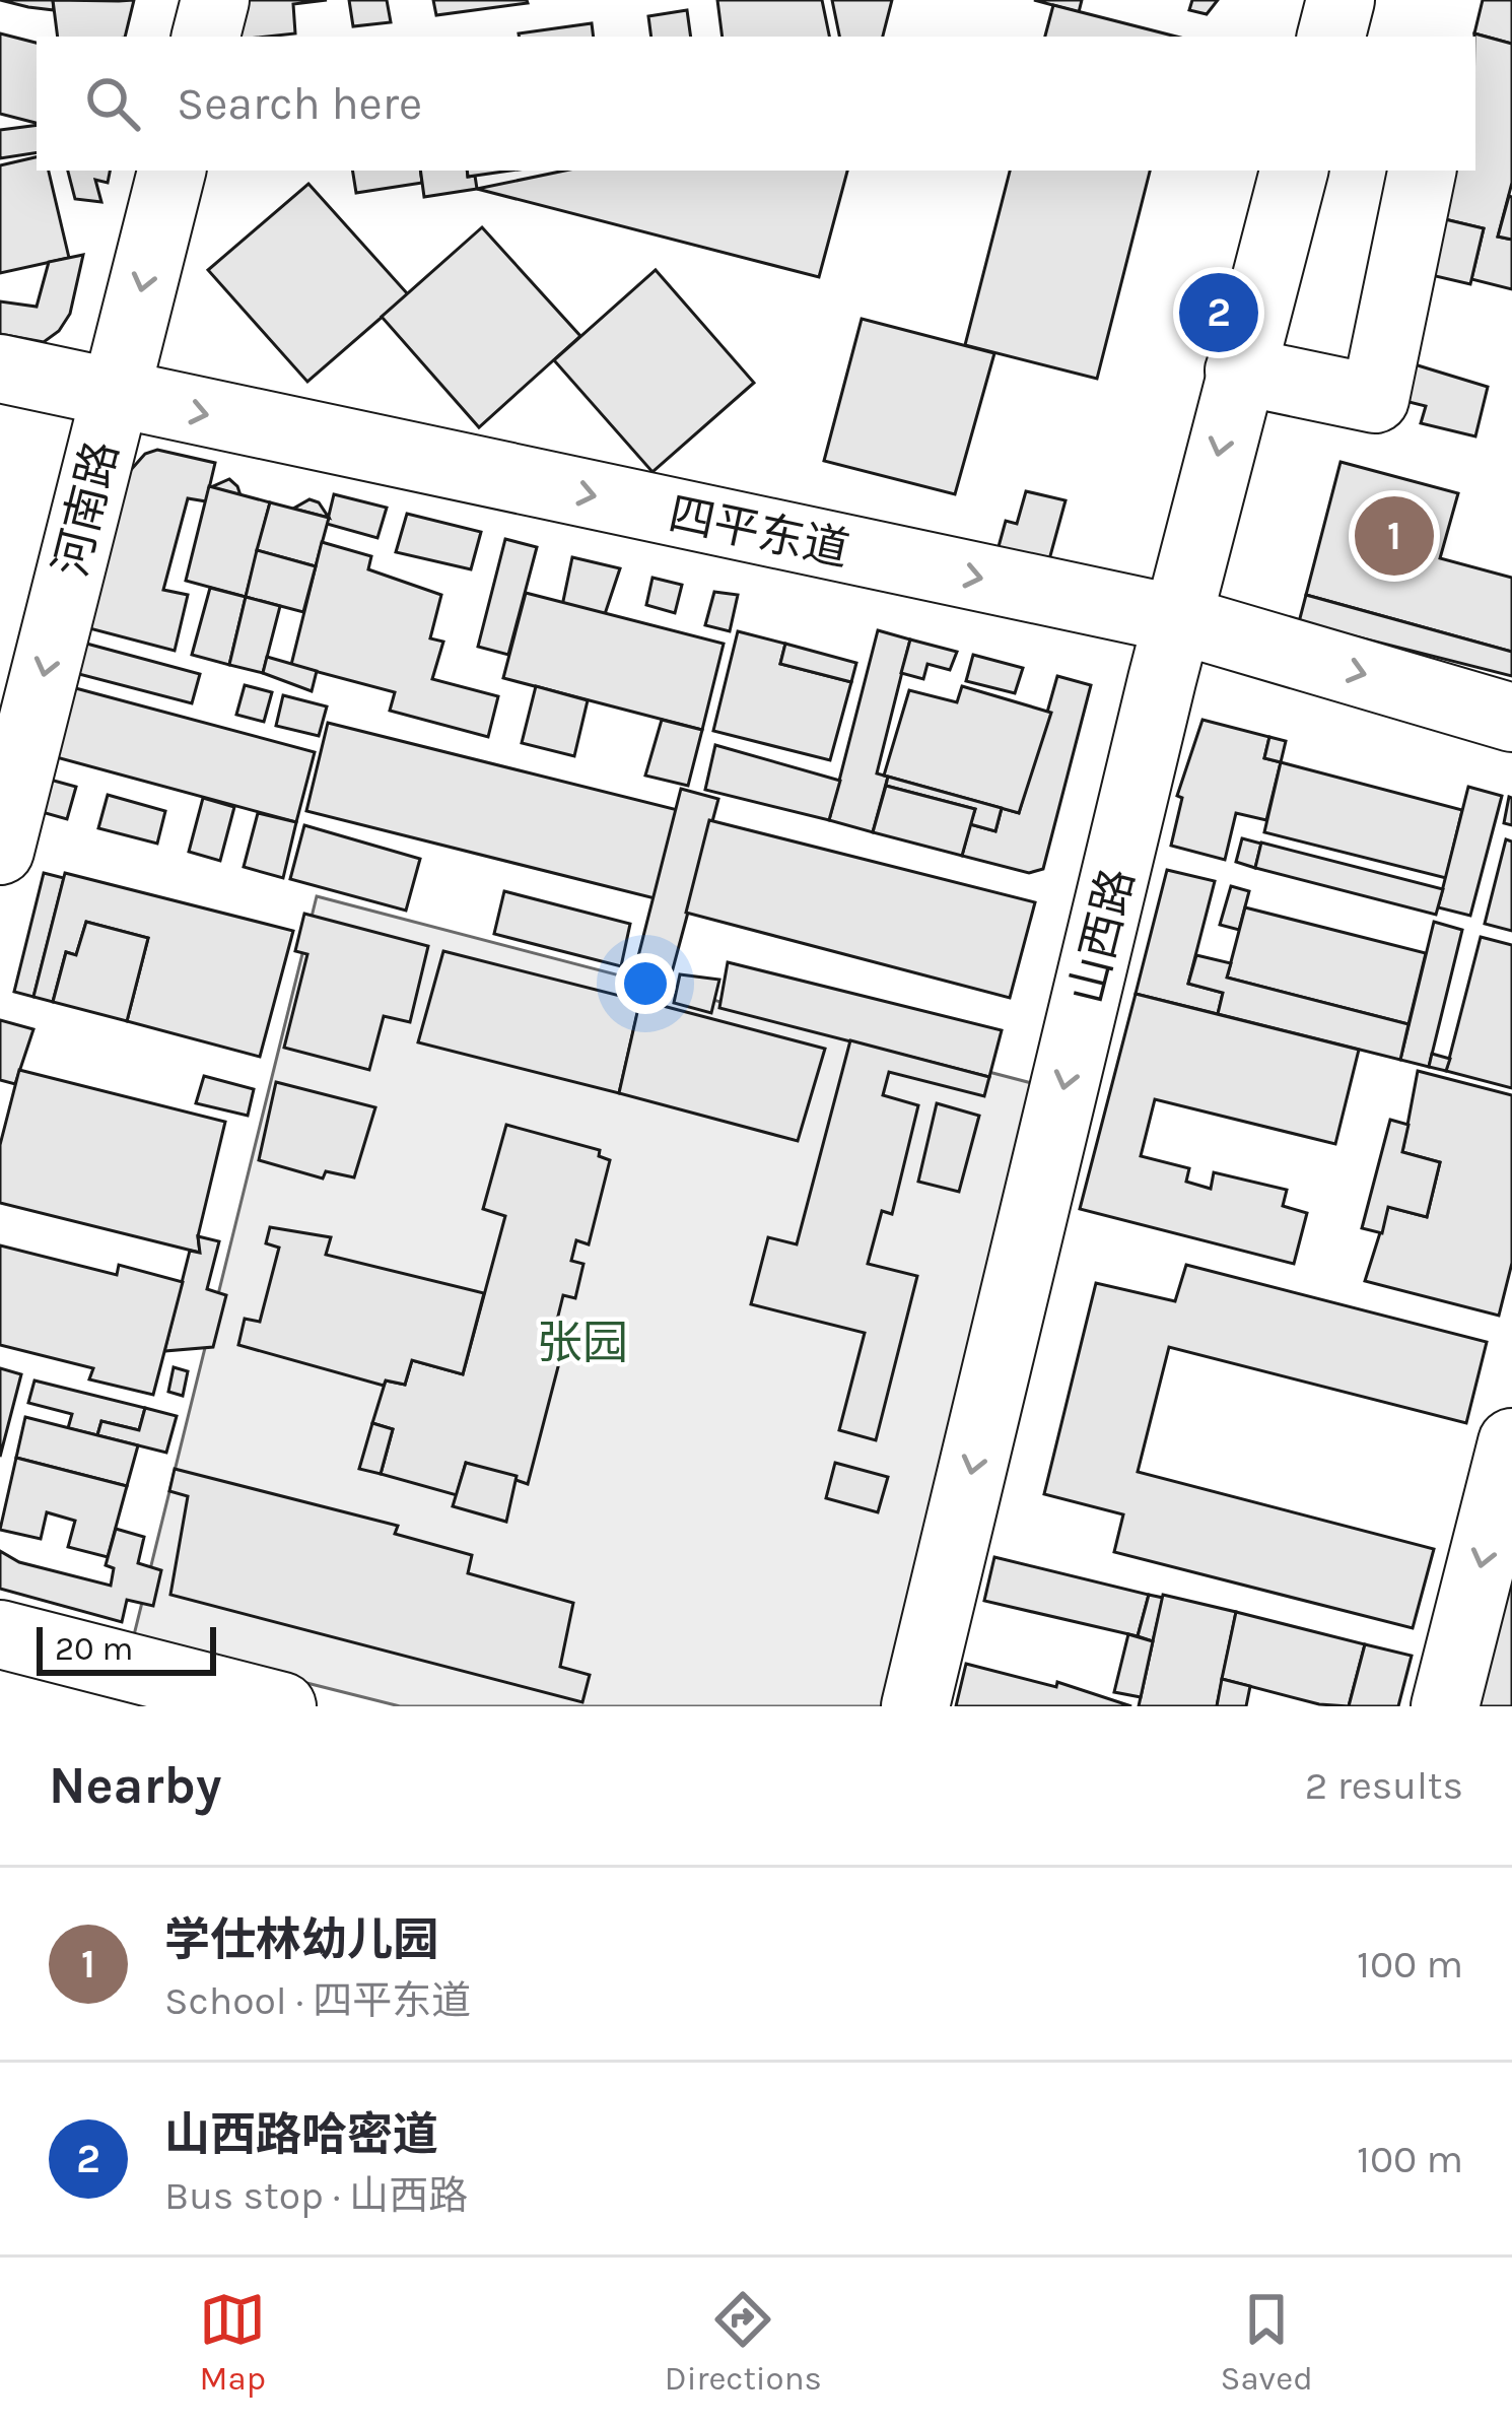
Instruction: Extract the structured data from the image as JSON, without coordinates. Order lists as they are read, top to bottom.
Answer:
{
  "streets": {
    "street": ["河南路", "四平东道", "山西路"]
  },
  "crossings": [
    ["河南路", "四平东道"],
    ["四平东道", "山西路"]
  ],
  "one_way": ["河南路", "四平东道", "山西路"],
  "parks": ["张园"],
  "scale_bar": "20 m",
  "page": {
    "search": "Search here",
    "pins": ["2", "1"],
    "scale": "20 m",
    "heading": ["Nearby", "2 results"],
    "list": [
      {
        "mark": "1",
        "name": "学仕林幼儿园",
        "note": "School · 四平东道",
        "value": "100 m"
      },
      {
        "mark": "2",
        "name": "山西路哈密道",
        "note": "Bus stop · 山西路",
        "value": "100 m"
      }
    ],
    "nav": ["Map", "Directions", "Saved"]
  }
}
